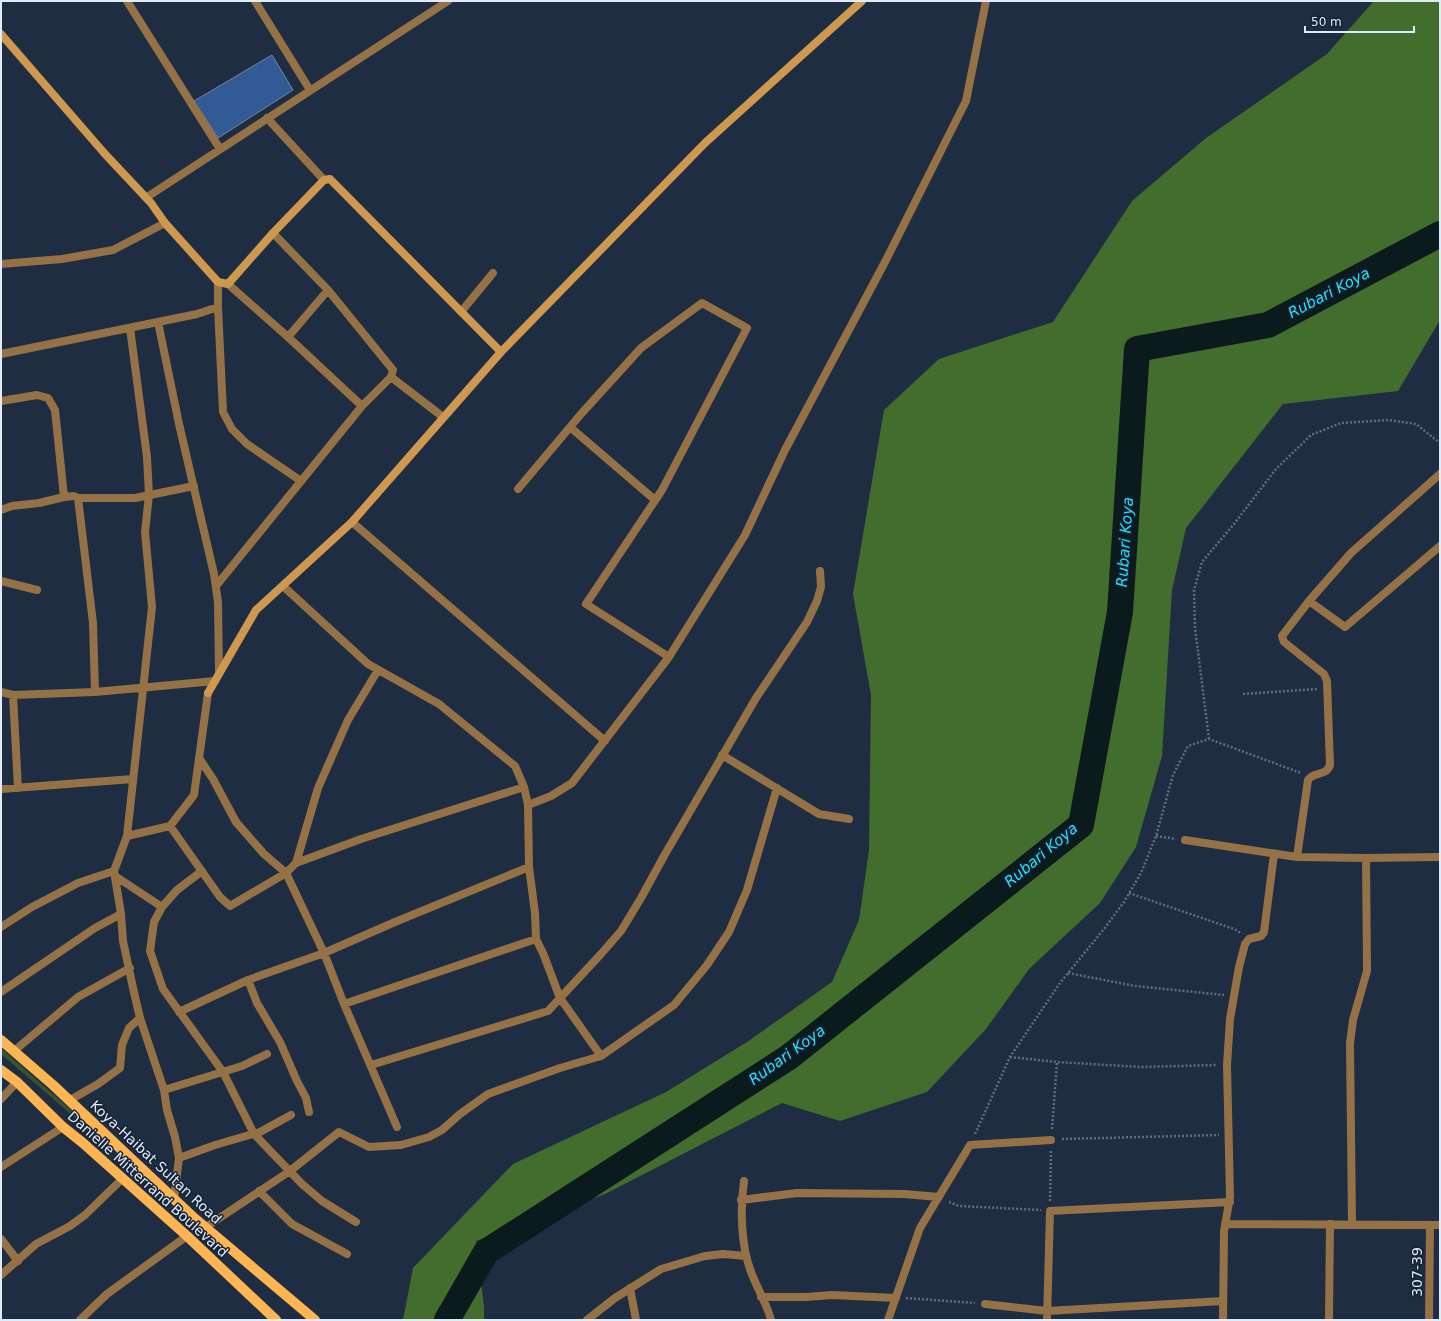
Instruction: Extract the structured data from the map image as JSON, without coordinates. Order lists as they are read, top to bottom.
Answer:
{
  "streets": {
    "main road": ["Koya-Haibat Sultan Road", "Danielle Mitterrand Boulevard"],
    "street": ["307-39"]
  },
  "water": ["Rubari Koya"],
  "scale_bar": "50 m"
}
